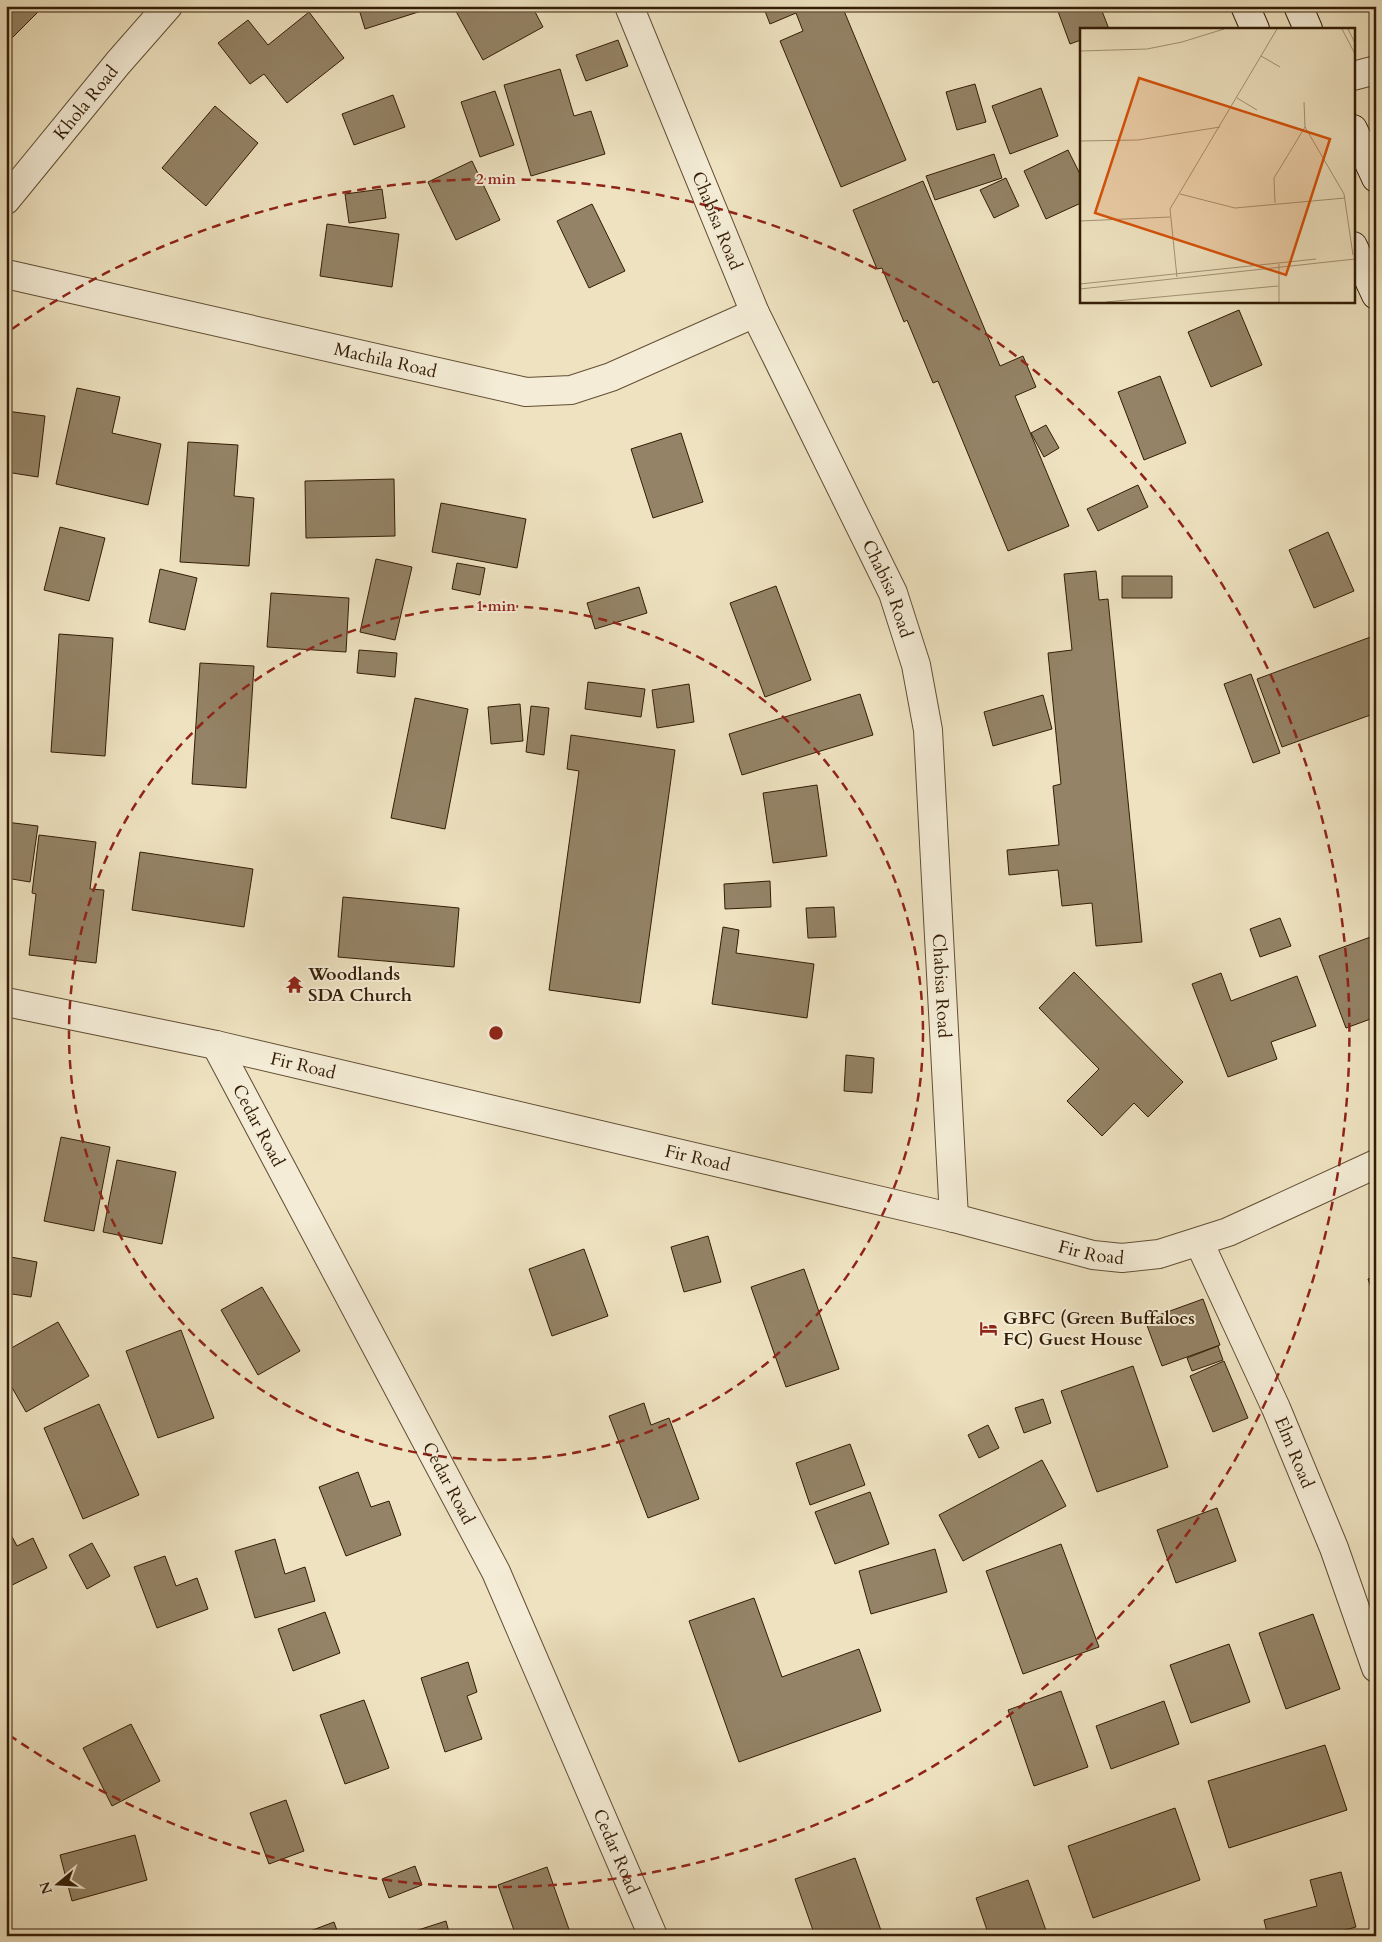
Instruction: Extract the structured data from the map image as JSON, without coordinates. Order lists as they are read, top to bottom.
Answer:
{
  "streets": {
    "street": [
      "Khola Road",
      "Chabisa Road",
      "Machila Road",
      "Fir Road",
      "Cedar Road",
      "Elm Road"
    ]
  },
  "crossings": [
    ["Chabisa Road", "Machila Road"],
    ["Chabisa Road", "Fir Road"],
    ["Fir Road", "Cedar Road"],
    ["Fir Road", "Elm Road"]
  ],
  "places": {
    "temple": ["Woodlands SDA Church"],
    "hotel": ["GBFC (Green Buffaloes FC) Guest House"]
  },
  "north": "left",
  "rings": ["2 min", "1 min"]
}
